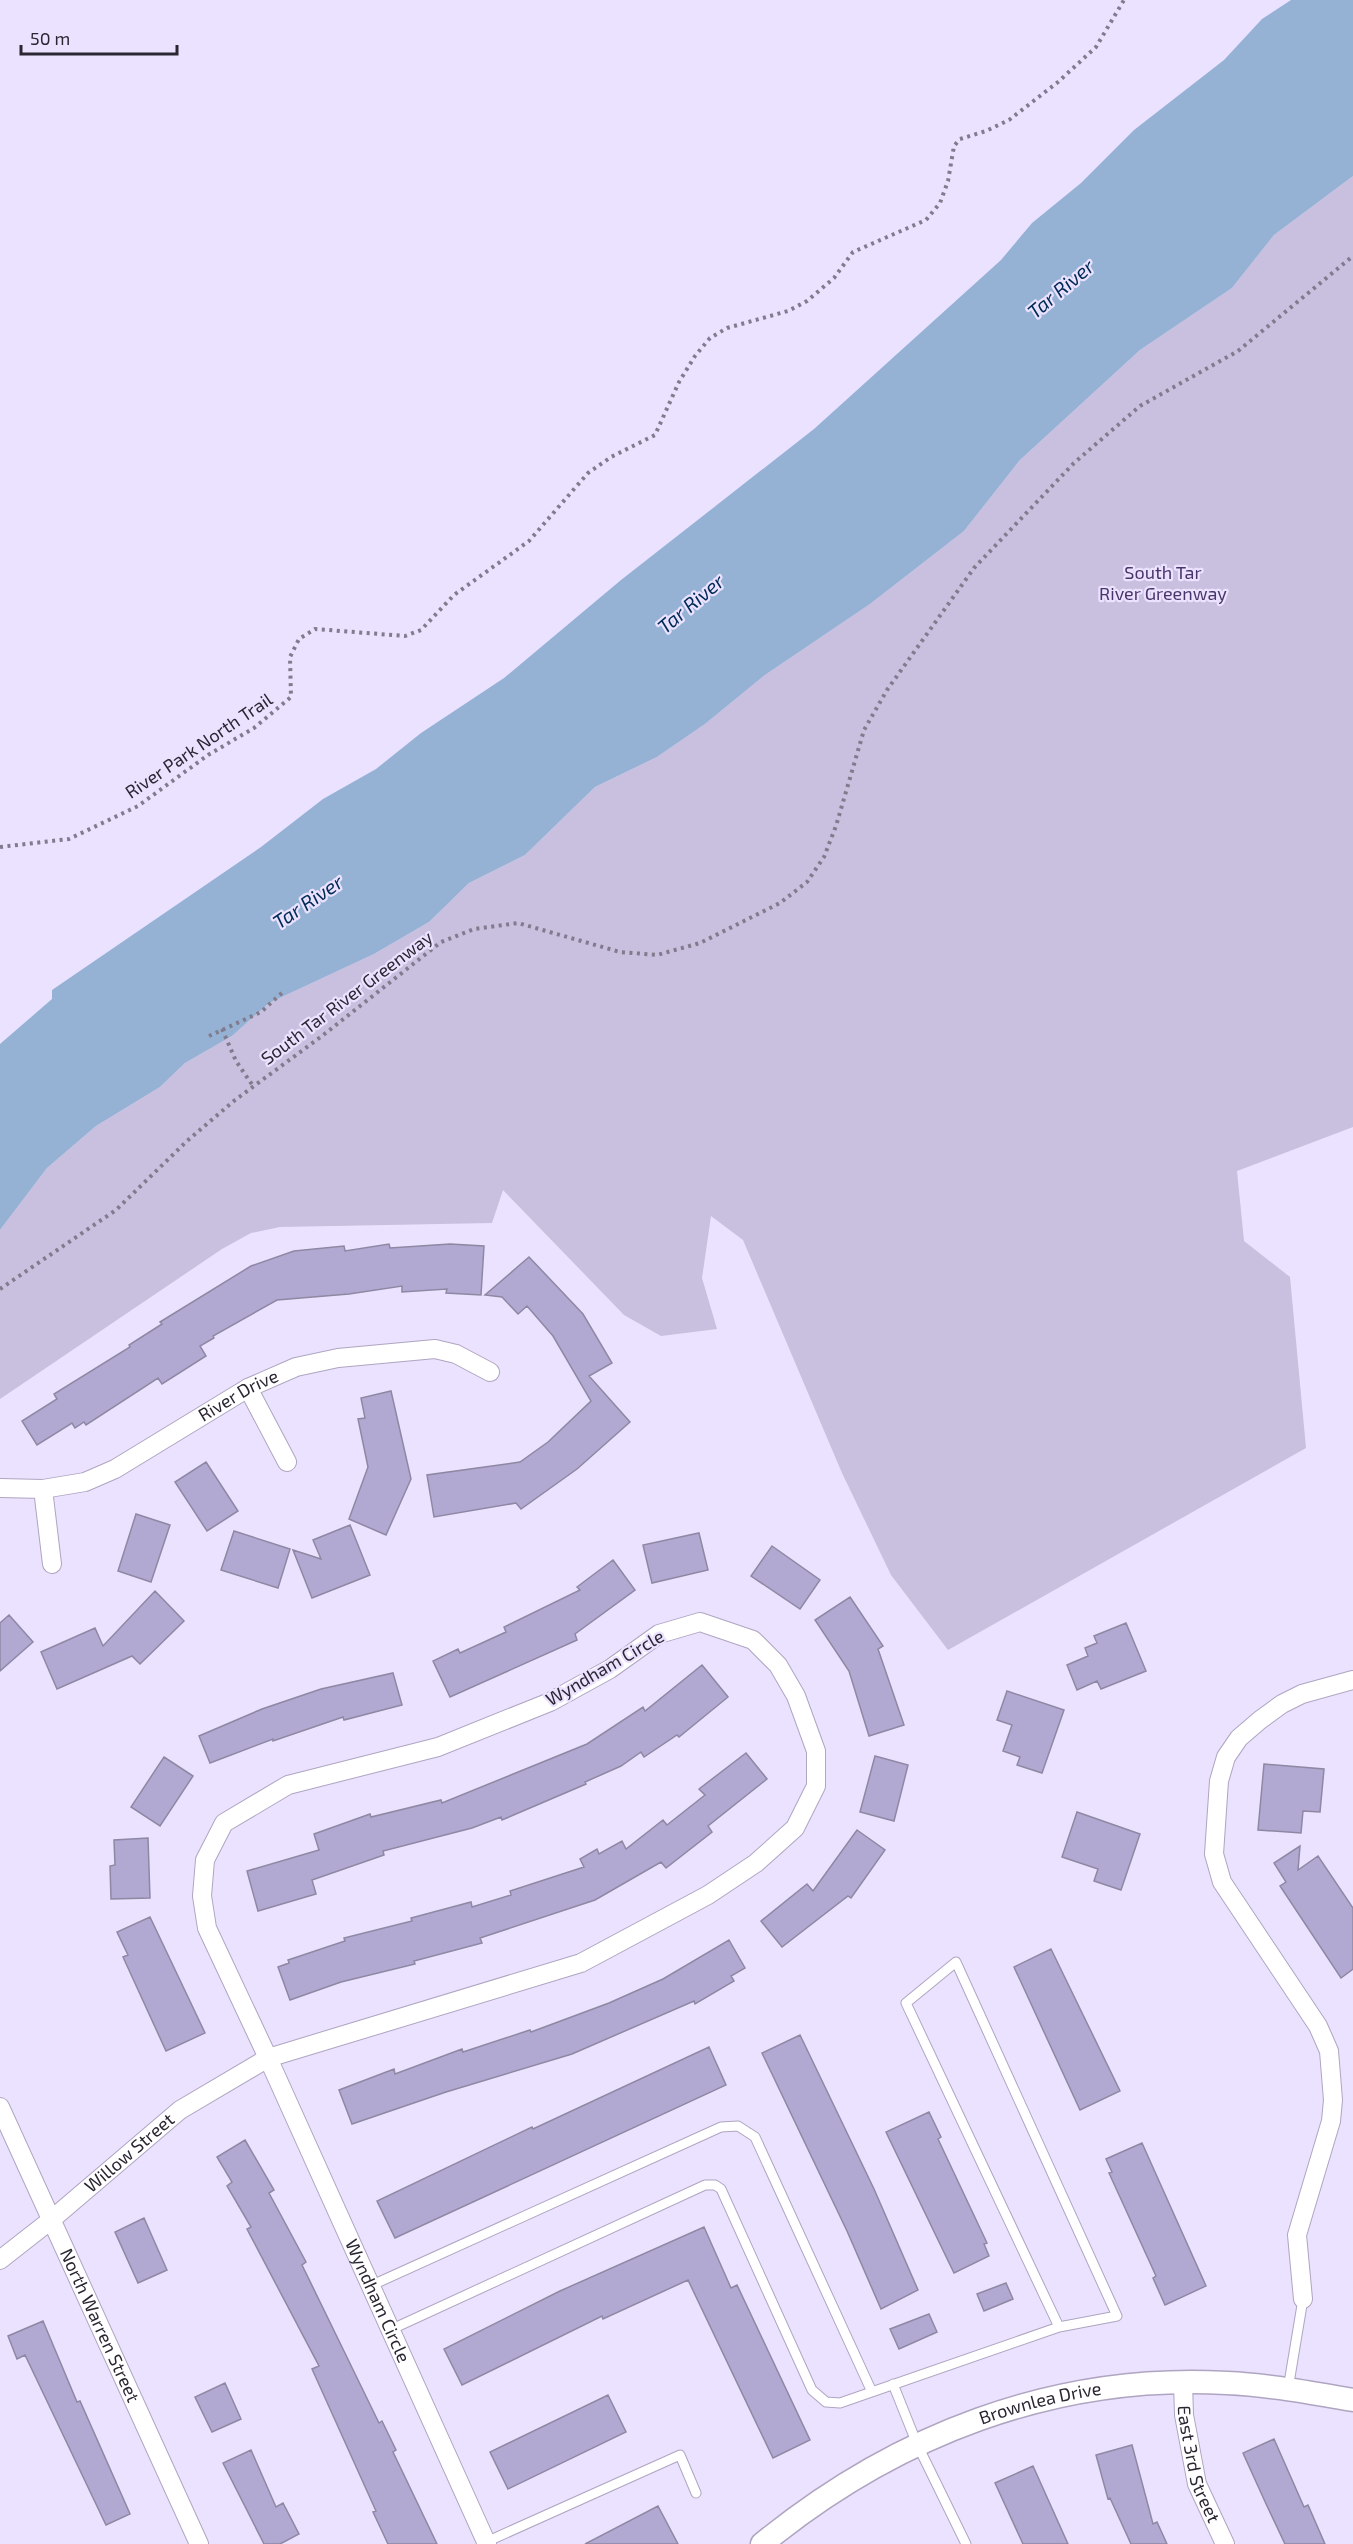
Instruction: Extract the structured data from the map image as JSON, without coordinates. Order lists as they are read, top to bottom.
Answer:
{
  "streets": {
    "street": [
      "River Drive",
      "Wyndham Circle",
      "Willow Street",
      "North Warren Street",
      "Brownlea Drive",
      "East 3rd Street"
    ],
    "path": ["River Park North Trail", "South Tar River Greenway"]
  },
  "crossings": [
    ["Wyndham Circle", "Willow Street"],
    ["Willow Street", "North Warren Street"],
    ["Brownlea Drive", "East 3rd Street"]
  ],
  "water": ["Tar River"],
  "parks": ["South Tar River Greenway"],
  "scale_bar": "50 m"
}
